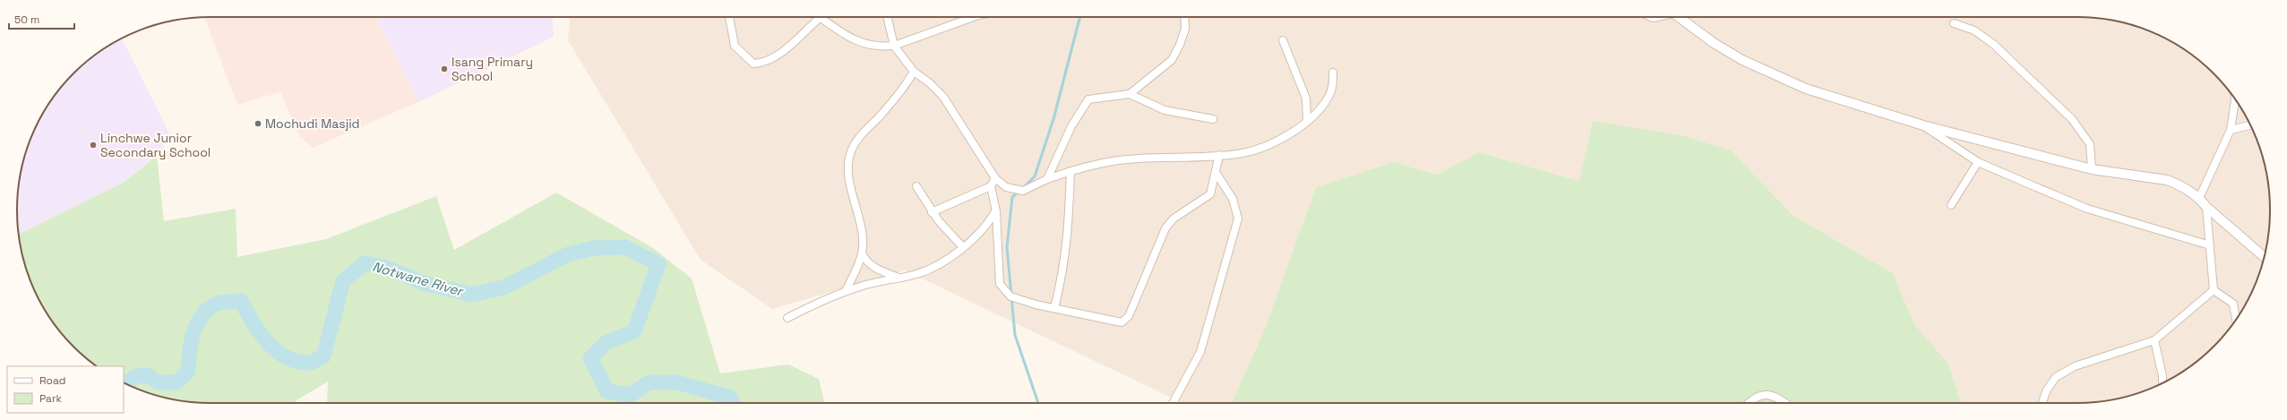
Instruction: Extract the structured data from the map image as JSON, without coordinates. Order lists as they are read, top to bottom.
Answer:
{
  "water": ["Notwane River"],
  "places": ["Isang Primary School", "Mochudi Masjid", "Linchwe Junior Secondary School"],
  "legend": ["Road", "Park"],
  "scale_bar": "50 m"
}
